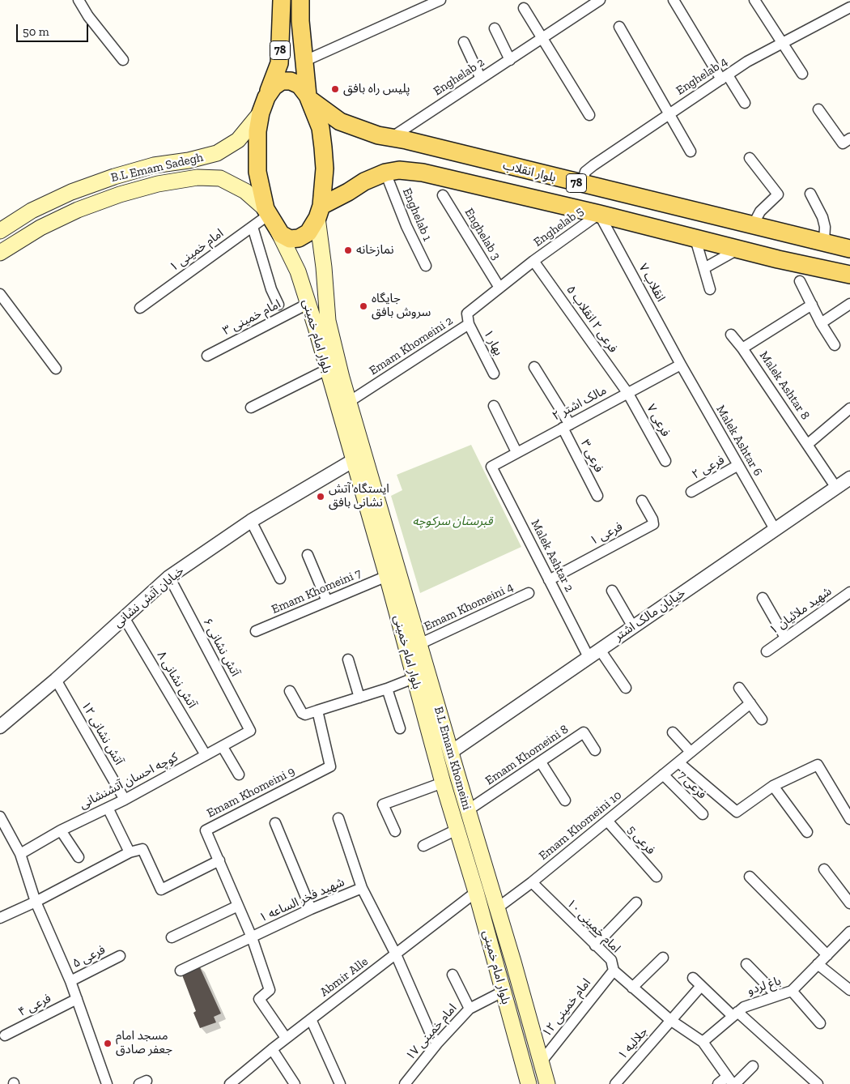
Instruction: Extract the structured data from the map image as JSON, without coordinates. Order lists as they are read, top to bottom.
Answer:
{
  "streets": {
    "main road": [
      "78",
      "B.L Emam Sadegh",
      "بلوار انقلاب",
      "بلوار امام خمینی",
      "B.L Emam Khomeini"
    ],
    "street": [
      "Enghelab 4",
      "Enghelab 2",
      "Enghelab 1",
      "Enghelab 5",
      "Enghelab 3",
      "امام خمینی ۱",
      "انقلاب ۷",
      "امام خمینی ۳",
      "فرعی ۲ انقلاب ۵",
      "بهار ۱",
      "Emam Khomeini 2",
      "Malek Ashtar 8",
      "مالک اشتر ۲",
      "فرعی ۷",
      "Malek Ashtar 6",
      "فرعی ۳",
      "فرعی ۲",
      "فرعی ۱",
      "Malek Ashtar 2",
      "Emam Khomeini 7",
      "خیابان آتش نشانی",
      "Emam Khomeini 4",
      "شهید ملائیان ۱",
      "خیابان مالک اشتر",
      "آتش نشانی ۶",
      "آتش نشانی ۸",
      "آتش نشانی ۱۲",
      "Emam Khomeini 8",
      "کوچه احسان آتشنشانی",
      "فرعی 7",
      "Emam Khomeini 9",
      "Emam Khomeini 10",
      "فرعی 5",
      "شهید فخر الساعه ۱",
      "امام خمینی ۱۰",
      "فرعی ۵",
      "Abmir Alle",
      "باغ لردو",
      "فرعی ۴",
      "امام خمینی ۱۲",
      "امام خمینی ۱۷",
      "جلالیه ۱"
    ]
  },
  "crossings": [
    ["78", "B.L Emam Sadegh"],
    ["78", "بلوار انقلاب"],
    ["78", "امام خمینی ۱"],
    ["78", "بلوار امام خمینی"],
    ["Enghelab 4", "بلوار انقلاب"],
    ["Enghelab 2", "بلوار انقلاب"],
    ["بلوار انقلاب", "Enghelab 1"],
    ["بلوار انقلاب", "Enghelab 5"],
    ["بلوار انقلاب", "انقلاب ۷"],
    ["Enghelab 5", "انقلاب ۷"],
    ["Enghelab 5", "فرعی ۲ انقلاب ۵"],
    ["Enghelab 5", "Emam Khomeini 2"],
    ["Enghelab 3", "Emam Khomeini 2"],
    ["امام خمینی ۱", "بلوار امام خمینی"],
    ["انقلاب ۷", "مالک اشتر ۲"],
    ["انقلاب ۷", "Malek Ashtar 6"],
    ["امام خمینی ۳", "بلوار امام خمینی"],
    ["فرعی ۲ انقلاب ۵", "Emam Khomeini 2"],
    ["فرعی ۲ انقلاب ۵", "مالک اشتر ۲"],
    ["فرعی ۲ انقلاب ۵", "فرعی ۷"],
    ["بلوار امام خمینی", "Emam Khomeini 7"],
    ["بلوار امام خمینی", "خیابان آتش نشانی"],
    ["بلوار امام خمینی", "B.L Emam Khomeini"],
    ["بلوار امام خمینی", "Abmir Alle"],
    ["بلوار امام خمینی", "امام خمینی ۱۷"],
    ["بهار ۱", "Emam Khomeini 2"],
    ["Malek Ashtar 8", "خیابان مالک اشتر"],
    ["مالک اشتر ۲", "فرعی ۷"],
    ["مالک اشتر ۲", "Malek Ashtar 6"],
    ["مالک اشتر ۲", "فرعی ۳"],
    ["مالک اشتر ۲", "Malek Ashtar 2"],
    ["Malek Ashtar 6", "فرعی ۲"],
    ["Malek Ashtar 6", "خیابان مالک اشتر"],
    ["فرعی ۱", "Malek Ashtar 2"],
    ["Malek Ashtar 2", "خیابان مالک اشتر"],
    ["خیابان آتش نشانی", "آتش نشانی ۶"],
    ["خیابان آتش نشانی", "آتش نشانی ۸"],
    ["خیابان آتش نشانی", "آتش نشانی ۱۲"],
    ["Emam Khomeini 4", "B.L Emam Khomeini"],
    ["خیابان مالک اشتر", "B.L Emam Khomeini"],
    ["آتش نشانی ۶", "کوچه احسان آتشنشانی"],
    ["آتش نشانی ۸", "کوچه احسان آتشنشانی"],
    ["آتش نشانی ۱۲", "کوچه احسان آتشنشانی"],
    ["Emam Khomeini 8", "B.L Emam Khomeini"],
    ["B.L Emam Khomeini", "Emam Khomeini 10"],
    ["B.L Emam Khomeini", "امام خمینی ۱۲"],
    ["فرعی 7", "Emam Khomeini 10"],
    ["Emam Khomeini 9", "شهید فخر الساعه ۱"],
    ["Emam Khomeini 9", "Abmir Alle"],
    ["Emam Khomeini 10", "فرعی 5"],
    ["Emam Khomeini 10", "امام خمینی ۱۰"],
    ["شهید فخر الساعه ۱", "Abmir Alle"],
    ["شهید فخر الساعه ۱", "امام خمینی ۱۷"],
    ["امام خمینی ۱۰", "باغ لردو"],
    ["امام خمینی ۱۰", "امام خمینی ۱۲"],
    ["امام خمینی ۱۰", "جلالیه ۱"]
  ],
  "parks": ["قبرستان سرکوچه"],
  "places": [
    "پلیس راه بافق",
    "نمازخانه",
    "جایگاه سروش بافق",
    "ایستگاه آتش نشانی بافق",
    "مسجد امام جعفر صادق"
  ],
  "scale_bar": "50 m"
}
